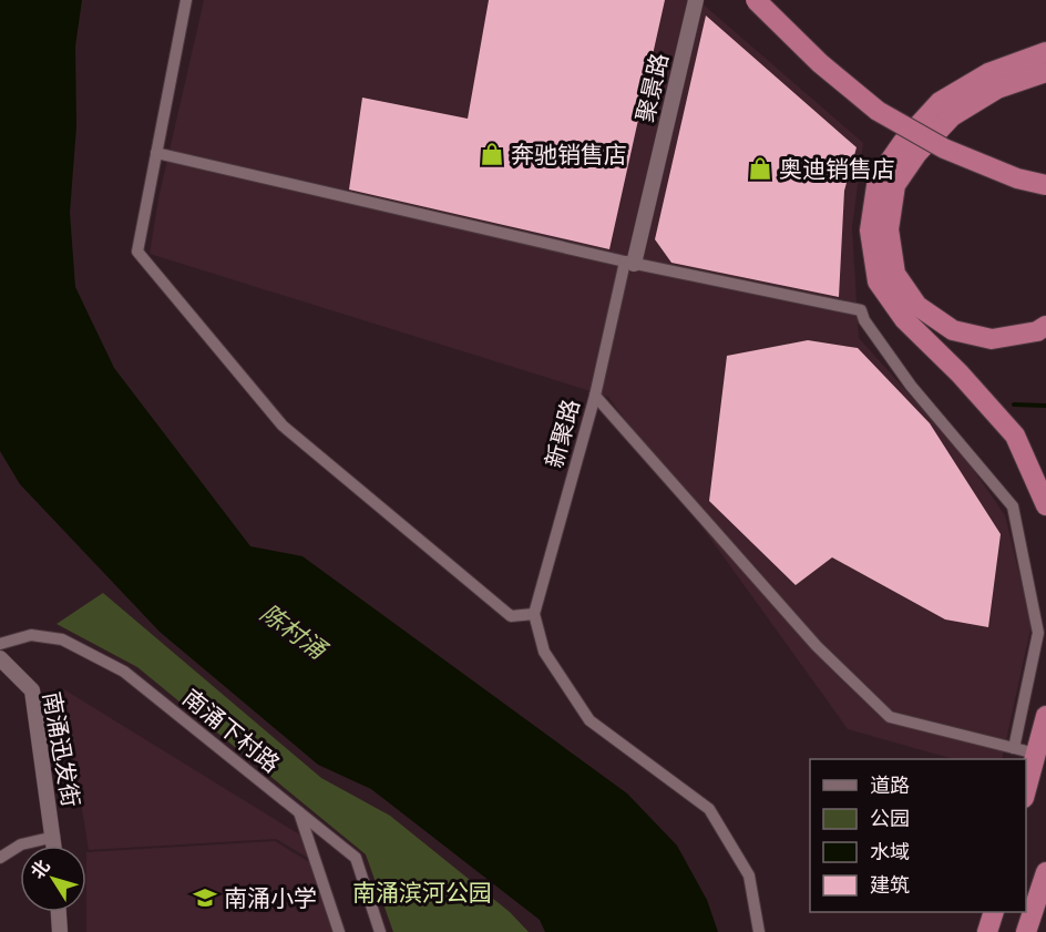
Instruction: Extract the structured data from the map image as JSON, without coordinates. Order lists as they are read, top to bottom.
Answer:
{
  "streets": {
    "street": [
      "聚景路",
      "新聚路",
      "南涌下村路",
      "南涌迅发街"
    ]
  },
  "crossings": [
    ["聚景路", "新聚路"]
  ],
  "water": ["陈村涌"],
  "parks": ["南涌滨河公园"],
  "places": {
    "shop": ["奔驰销售店", "奥迪销售店"],
    "school or university": ["南涌小学"]
  },
  "legend": [
    "道路",
    "公园",
    "水域",
    "建筑"
  ],
  "north": "top left"
}
